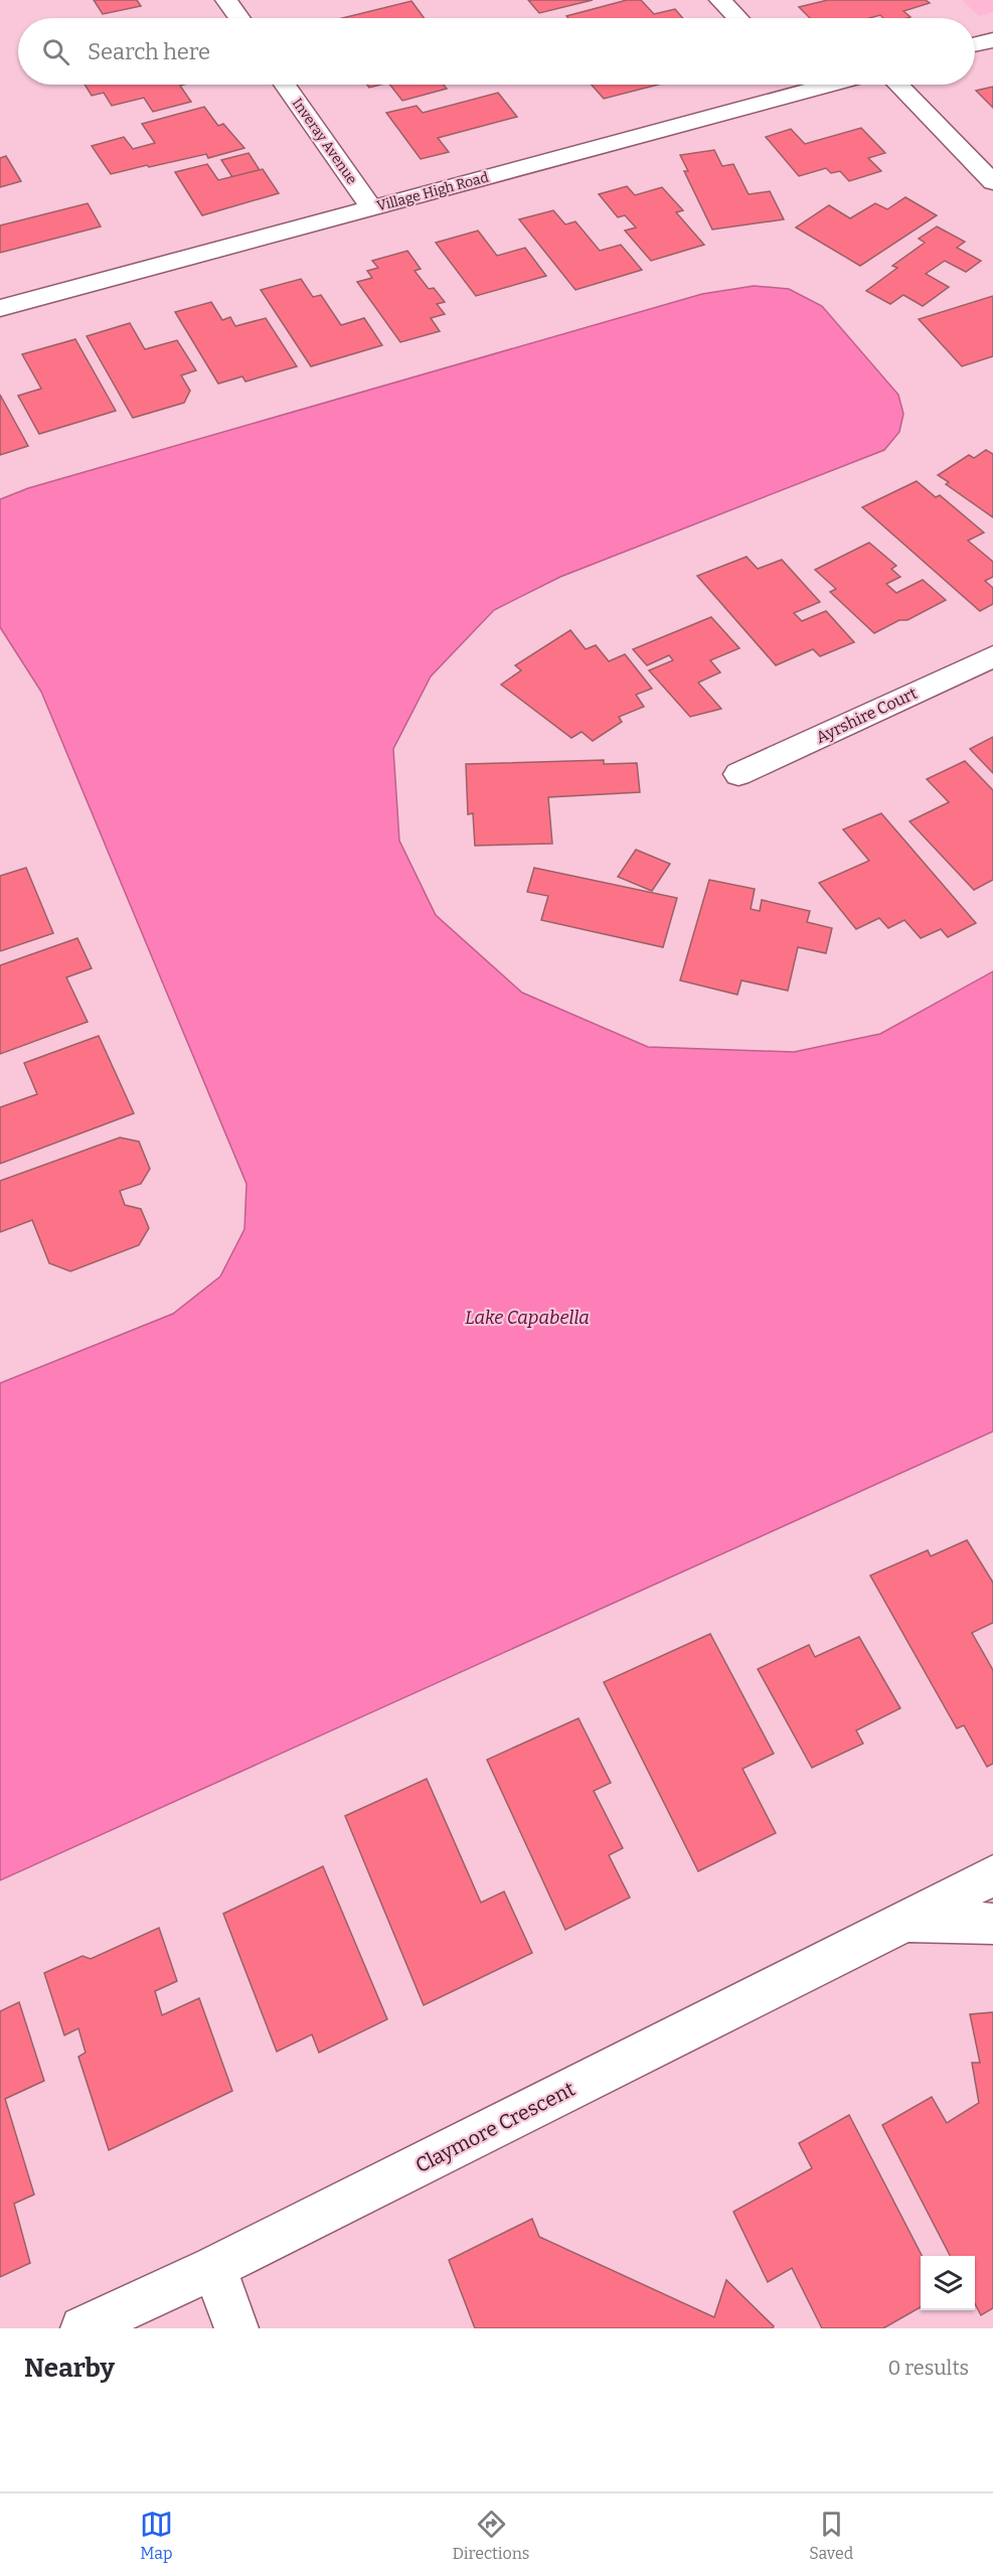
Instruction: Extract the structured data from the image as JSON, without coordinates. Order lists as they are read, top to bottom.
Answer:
{
  "streets": {
    "street": [
      "Inveray Avenue",
      "Village High Road",
      "Ayrshire Court",
      "Claymore Crescent"
    ]
  },
  "crossings": [
    ["Inveray Avenue", "Village High Road"]
  ],
  "water": ["Lake Capabella"],
  "page": {
    "search": "Search here",
    "heading": ["Nearby", "0 results"],
    "nav": ["Map", "Directions", "Saved"]
  }
}
